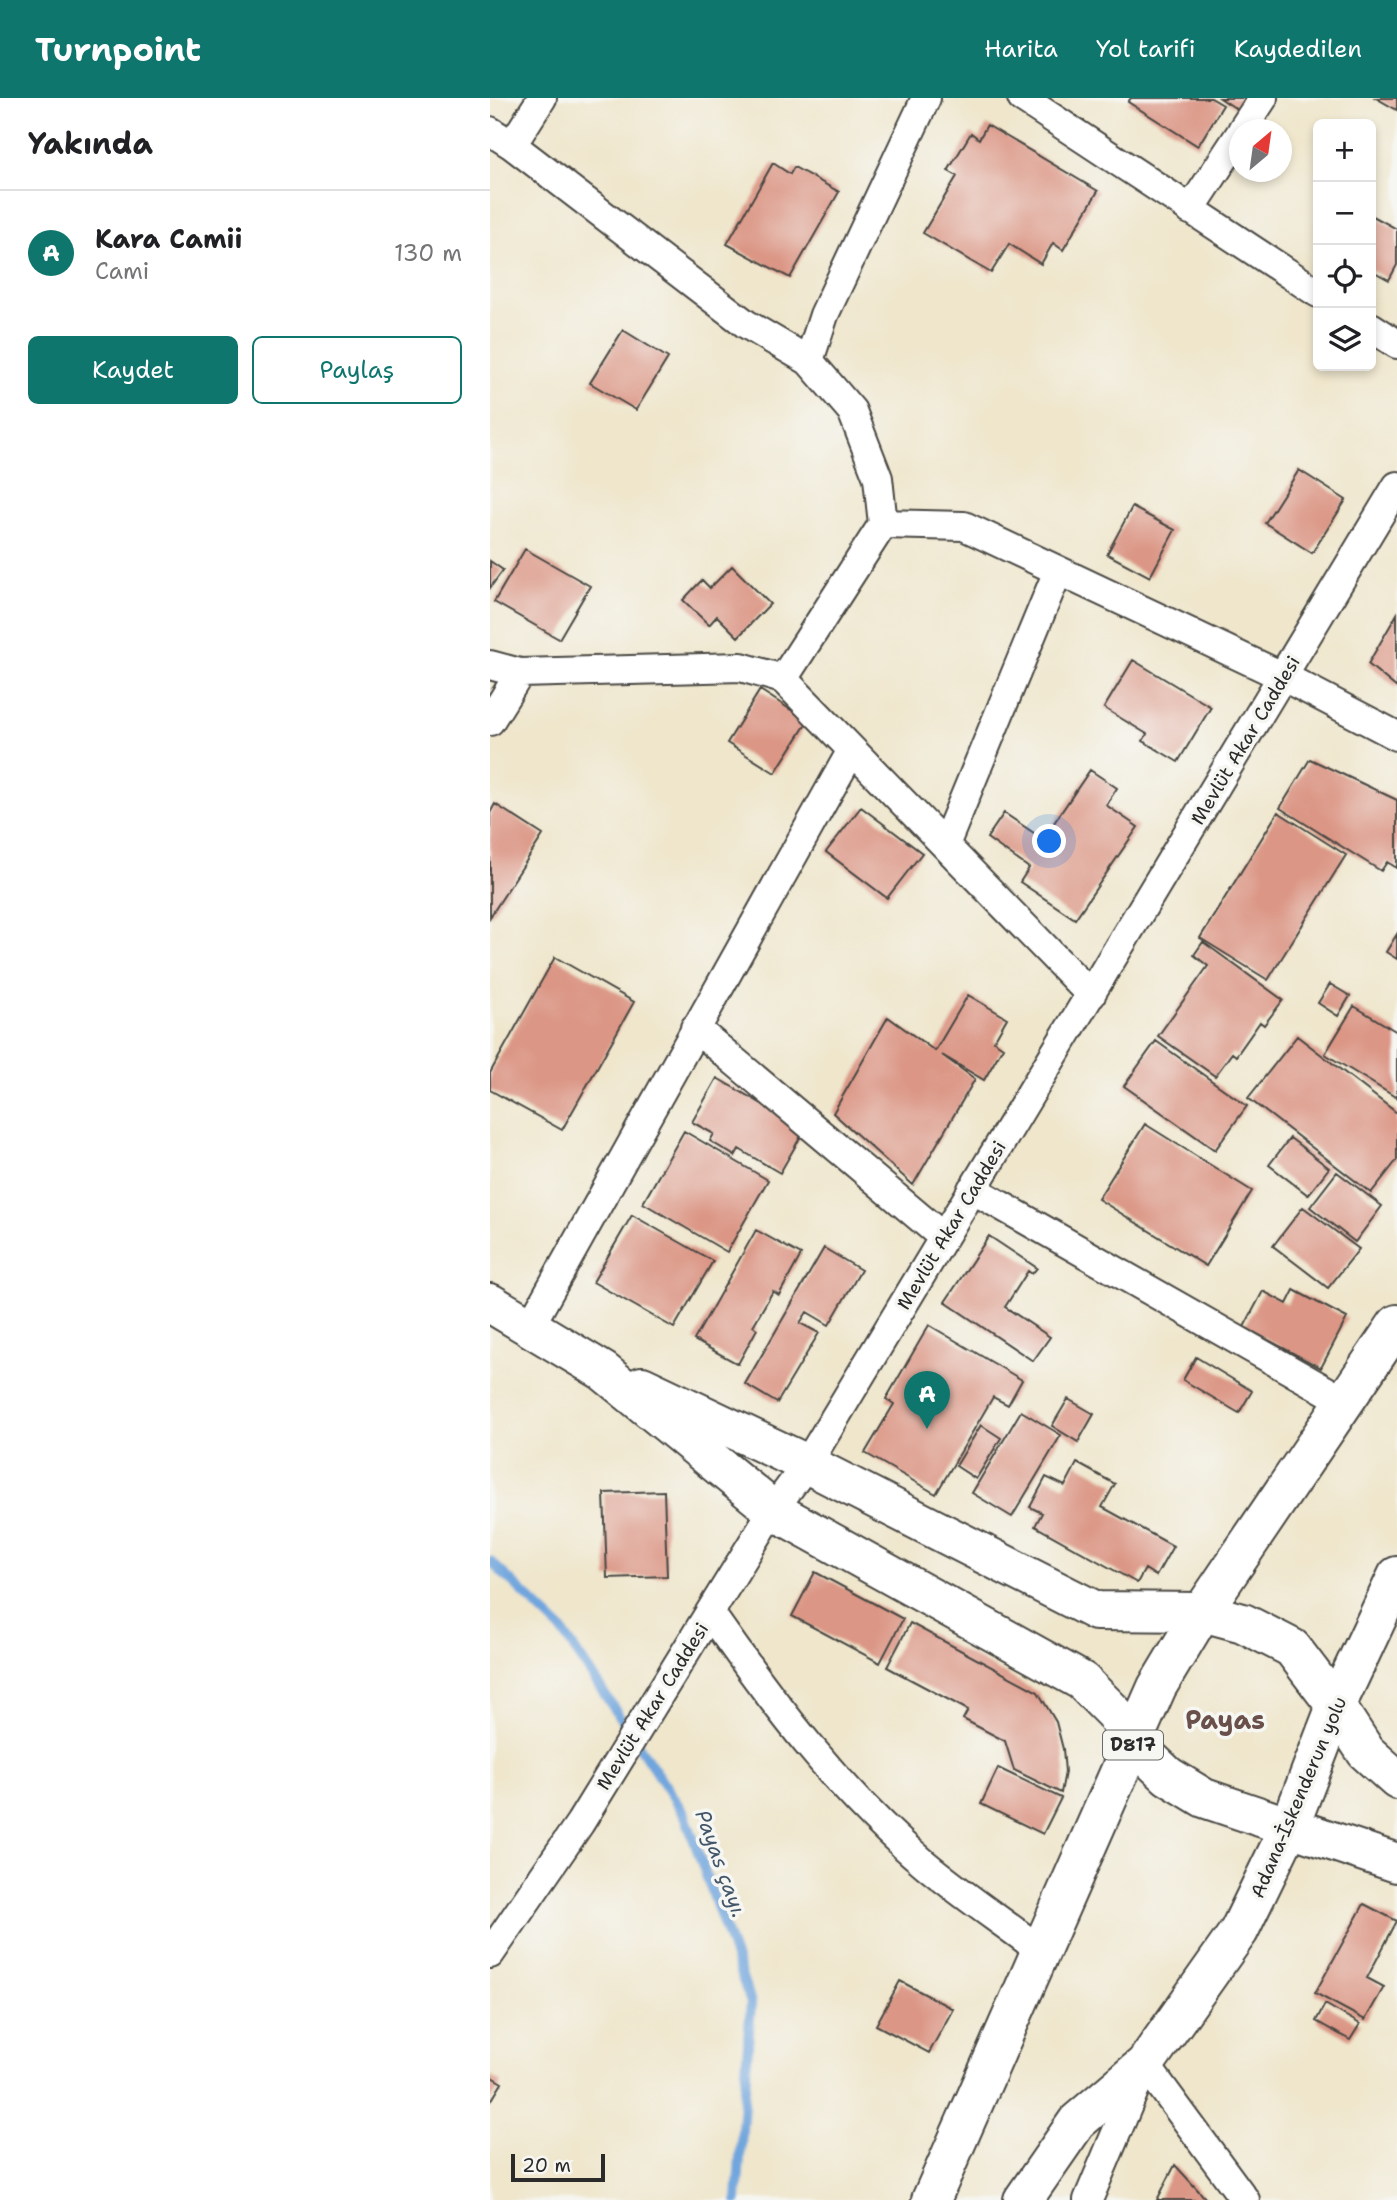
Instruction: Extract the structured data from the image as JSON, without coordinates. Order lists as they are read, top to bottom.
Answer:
{
  "streets": {
    "main road": ["D817", "Adana-İskenderun yolu"],
    "street": ["Mevlüt Akar Caddesi"]
  },
  "crossings": [
    ["D817", "Adana-İskenderun yolu"]
  ],
  "districts": ["Payas"],
  "water": ["Payas çayı."],
  "scale_bar": "20 m",
  "north": "top right",
  "page": {
    "header": "Turnpoint",
    "nav": ["Harita", "Yol tarifi", "Kaydedilen"],
    "heading": "Yakında",
    "map_buttons": ["+", "−"],
    "list": [
      {
        "mark": "A",
        "name": "Kara Camii",
        "note": "Cami",
        "value": "130 m"
      }
    ],
    "buttons": ["Kaydet", "Paylaş"],
    "pins": "A",
    "scale": "20 m"
  }
}
